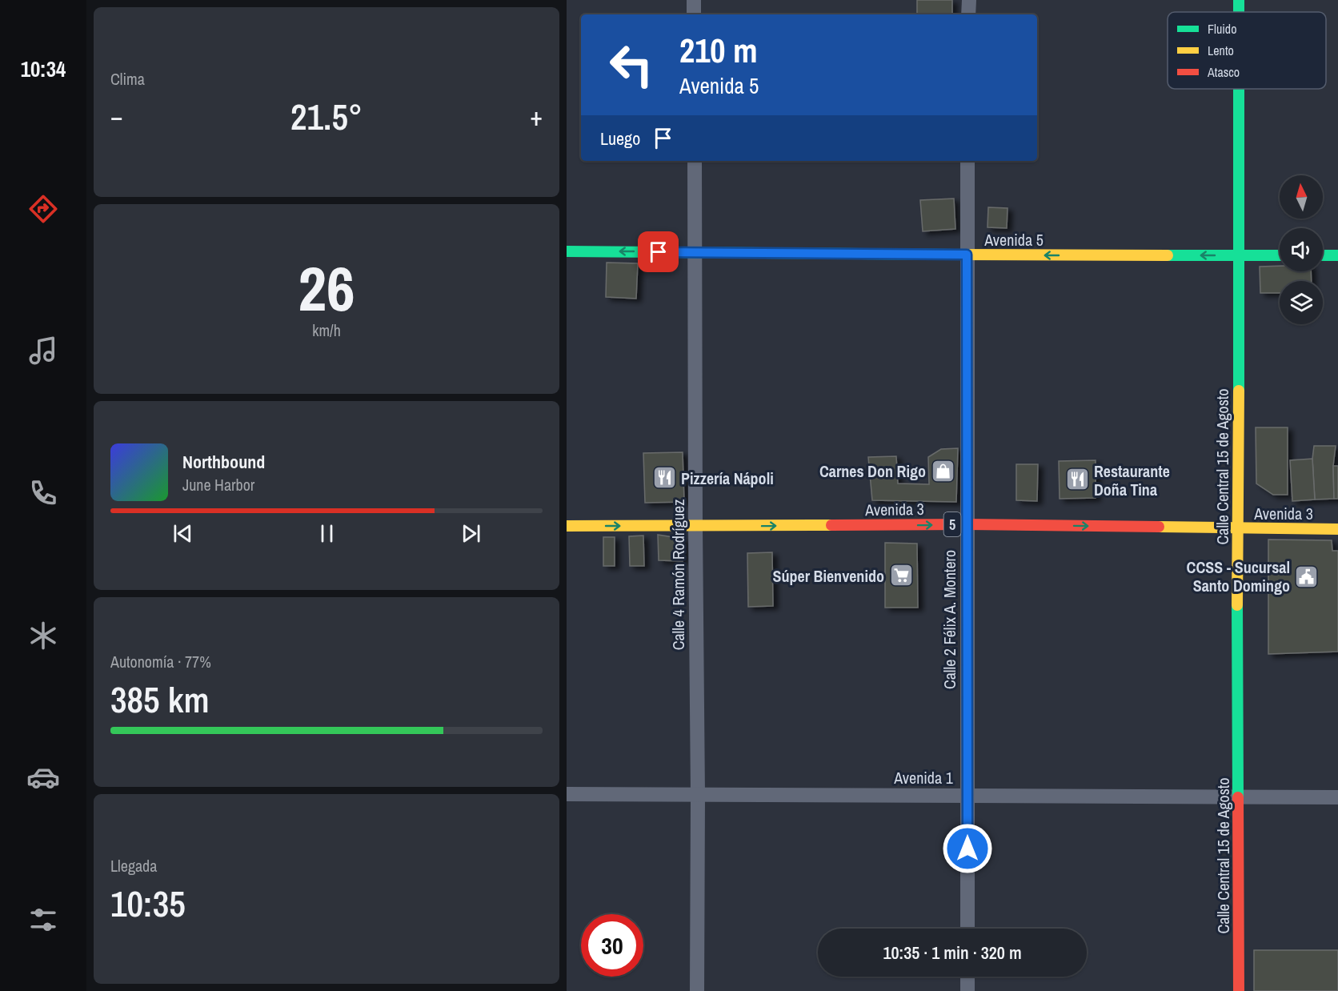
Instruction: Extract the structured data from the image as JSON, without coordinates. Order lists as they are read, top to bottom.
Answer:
{
  "streets": {
    "main road": [
      "Avenida 5",
      "Calle Central 15 de Agosto",
      "Avenida 3",
      "5"
    ],
    "street": ["Calle 4 Ramón Rodríguez", "Calle 2 Félix A. Montero", "Avenida 1"]
  },
  "crossings": [
    ["Avenida 5", "Calle Central 15 de Agosto"],
    ["Avenida 5", "Calle 4 Ramón Rodríguez"],
    ["Avenida 5", "Calle 2 Félix A. Montero"],
    ["Calle Central 15 de Agosto", "Avenida 3"],
    ["Calle Central 15 de Agosto", "Avenida 1"],
    ["Avenida 3", "Calle 4 Ramón Rodríguez"],
    ["Avenida 3", "Calle 2 Félix A. Montero"],
    ["Calle 4 Ramón Rodríguez", "Avenida 1"],
    ["Calle 2 Félix A. Montero", "Avenida 1"]
  ],
  "one_way": ["Avenida 5", "Avenida 3"],
  "places": {
    "shop": ["Carnes Don Rigo"],
    "restaurant": ["Pizzería Nápoli", "Restaurante Doña Tina"],
    "supermarket": ["Súper Bienvenido"],
    "public building": ["CCSS - Sucursal Santo Domingo"]
  },
  "legend": ["Fluido", "Lento", "Atasco"],
  "north": "top",
  "page": {
    "tabs": "10:34",
    "tile": [
      "Clima",
      ["26", "km/h"],
      ["Autonomía · 77%", "385 km"],
      ["Llegada", "10:35"]
    ],
    "turn": ["210 m", "Avenida 5"],
    "heat": ["−", "21.5°", "+"],
    "then": "Luego",
    "song": ["Northbound", "June Harbor"],
    "limit": "30",
    "trip": "10:35 · 1 min · 320 m"
  }
}
